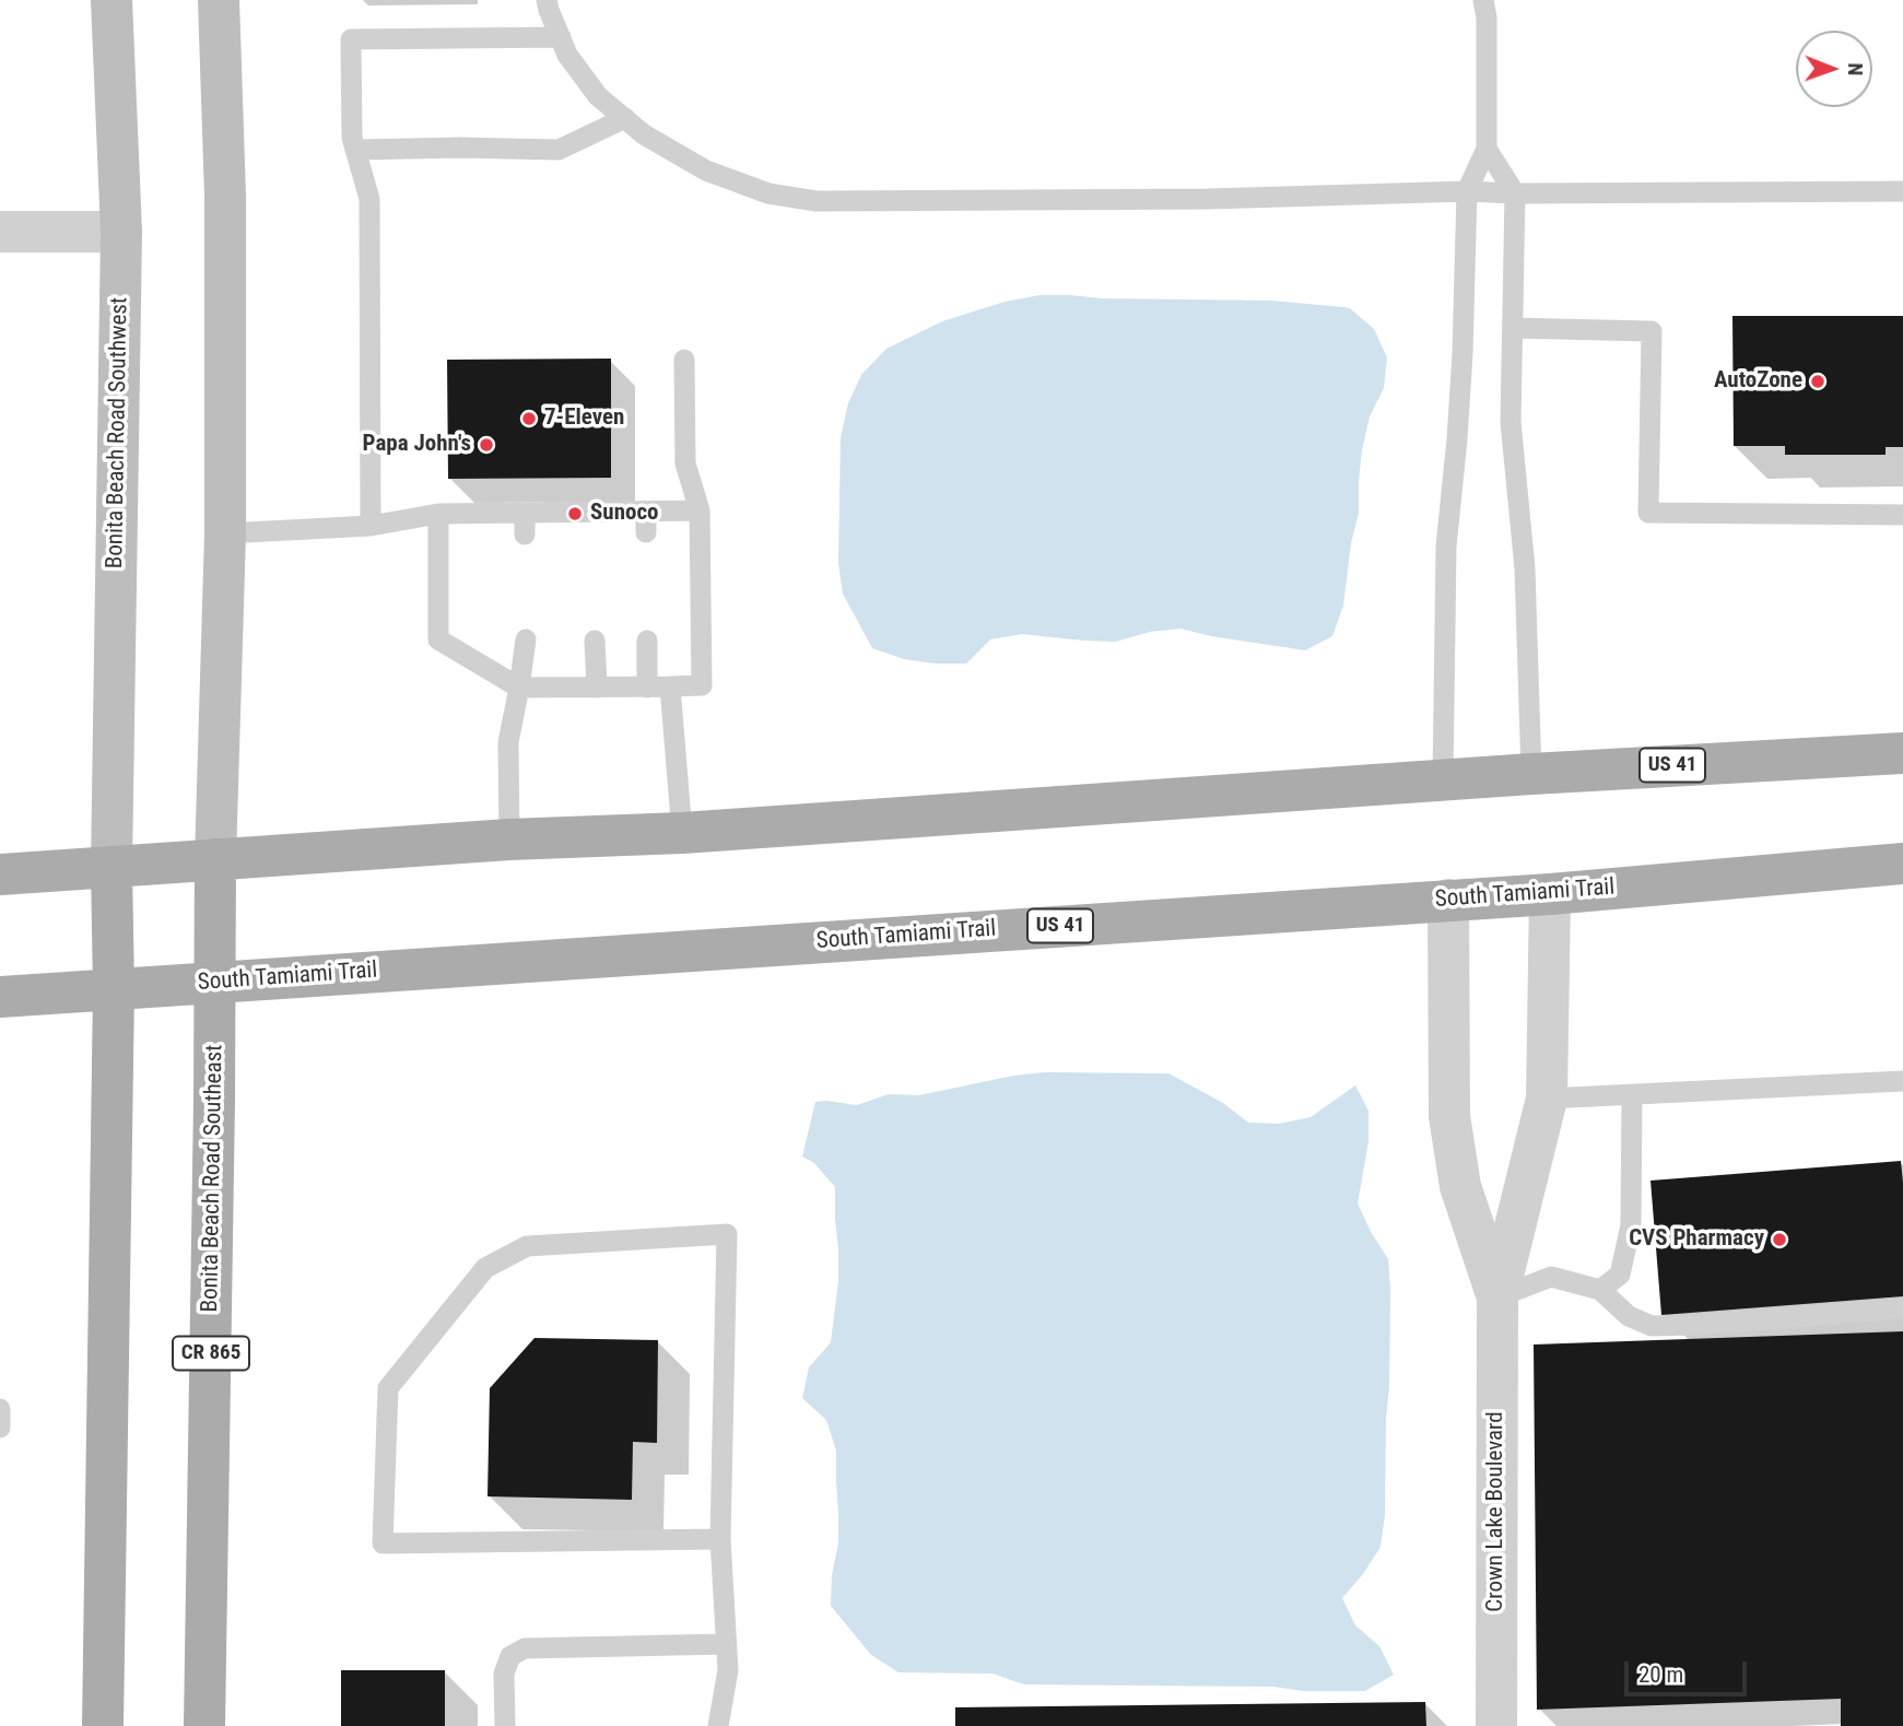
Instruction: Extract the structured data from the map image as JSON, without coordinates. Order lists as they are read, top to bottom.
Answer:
{
  "streets": {
    "main road": [
      "Bonita Beach Road Southwest",
      "US 41",
      "South Tamiami Trail",
      "Bonita Beach Road Southeast",
      "CR 865"
    ],
    "street": ["Crown Lake Boulevard"]
  },
  "crossings": [
    ["Bonita Beach Road Southwest", "US 41"],
    ["US 41", "Bonita Beach Road Southeast"],
    ["US 41", "CR 865"],
    ["South Tamiami Trail", "Bonita Beach Road Southeast"],
    ["South Tamiami Trail", "Crown Lake Boulevard"],
    ["Bonita Beach Road Southeast", "CR 865"]
  ],
  "places": [
    "AutoZone",
    "7-Eleven",
    "Papa John's",
    "Sunoco",
    "CVS Pharmacy"
  ],
  "scale_bar": "20 m",
  "north": "right"
}
